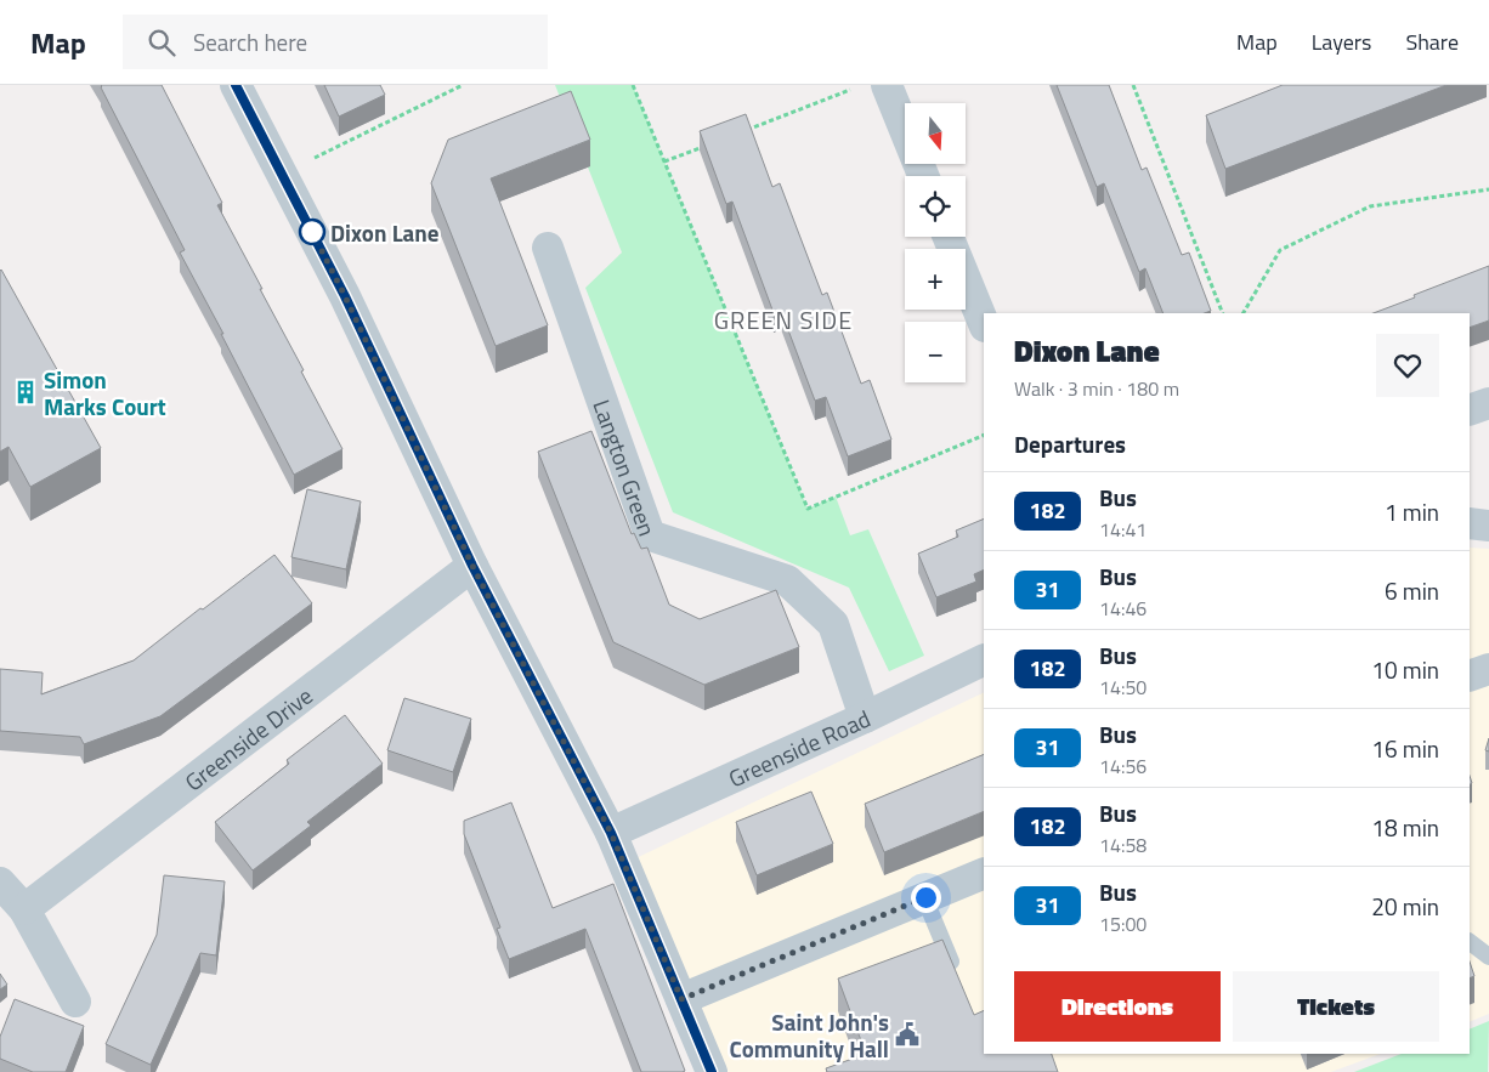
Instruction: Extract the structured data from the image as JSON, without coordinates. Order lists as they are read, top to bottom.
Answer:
{
  "streets": {
    "street": ["Langton Green", "Greenside Drive", "Greenside Road"]
  },
  "crossings": [
    ["Langton Green", "Greenside Road"]
  ],
  "districts": ["GREEN SIDE"],
  "places": {
    "other": ["Dixon Lane"],
    "building": ["Simon Marks Court"],
    "public building": ["Saint John's Community Hall"]
  },
  "lines": ["bus line 182"],
  "north": "bottom",
  "page": {
    "header": "Map",
    "search": "Search here",
    "nav": ["Map", "Layers", "Share"],
    "map_buttons": ["+", "−"],
    "heading": [
      ["Dixon Lane", "Walk · 3 min · 180 m"],
      "Departures"
    ],
    "list": [
      {
        "mark": "182",
        "name": "Bus",
        "note": "14:41",
        "value": "1 min"
      },
      {
        "mark": "31",
        "name": "Bus",
        "note": "14:46",
        "value": "6 min"
      },
      {
        "mark": "182",
        "name": "Bus",
        "note": "14:50",
        "value": "10 min"
      },
      {
        "mark": "31",
        "name": "Bus",
        "note": "14:56",
        "value": "16 min"
      },
      {
        "mark": "182",
        "name": "Bus",
        "note": "14:58",
        "value": "18 min"
      },
      {
        "mark": "31",
        "name": "Bus",
        "note": "15:00",
        "value": "20 min"
      }
    ],
    "buttons": ["Directions", "Tickets"]
  }
}
